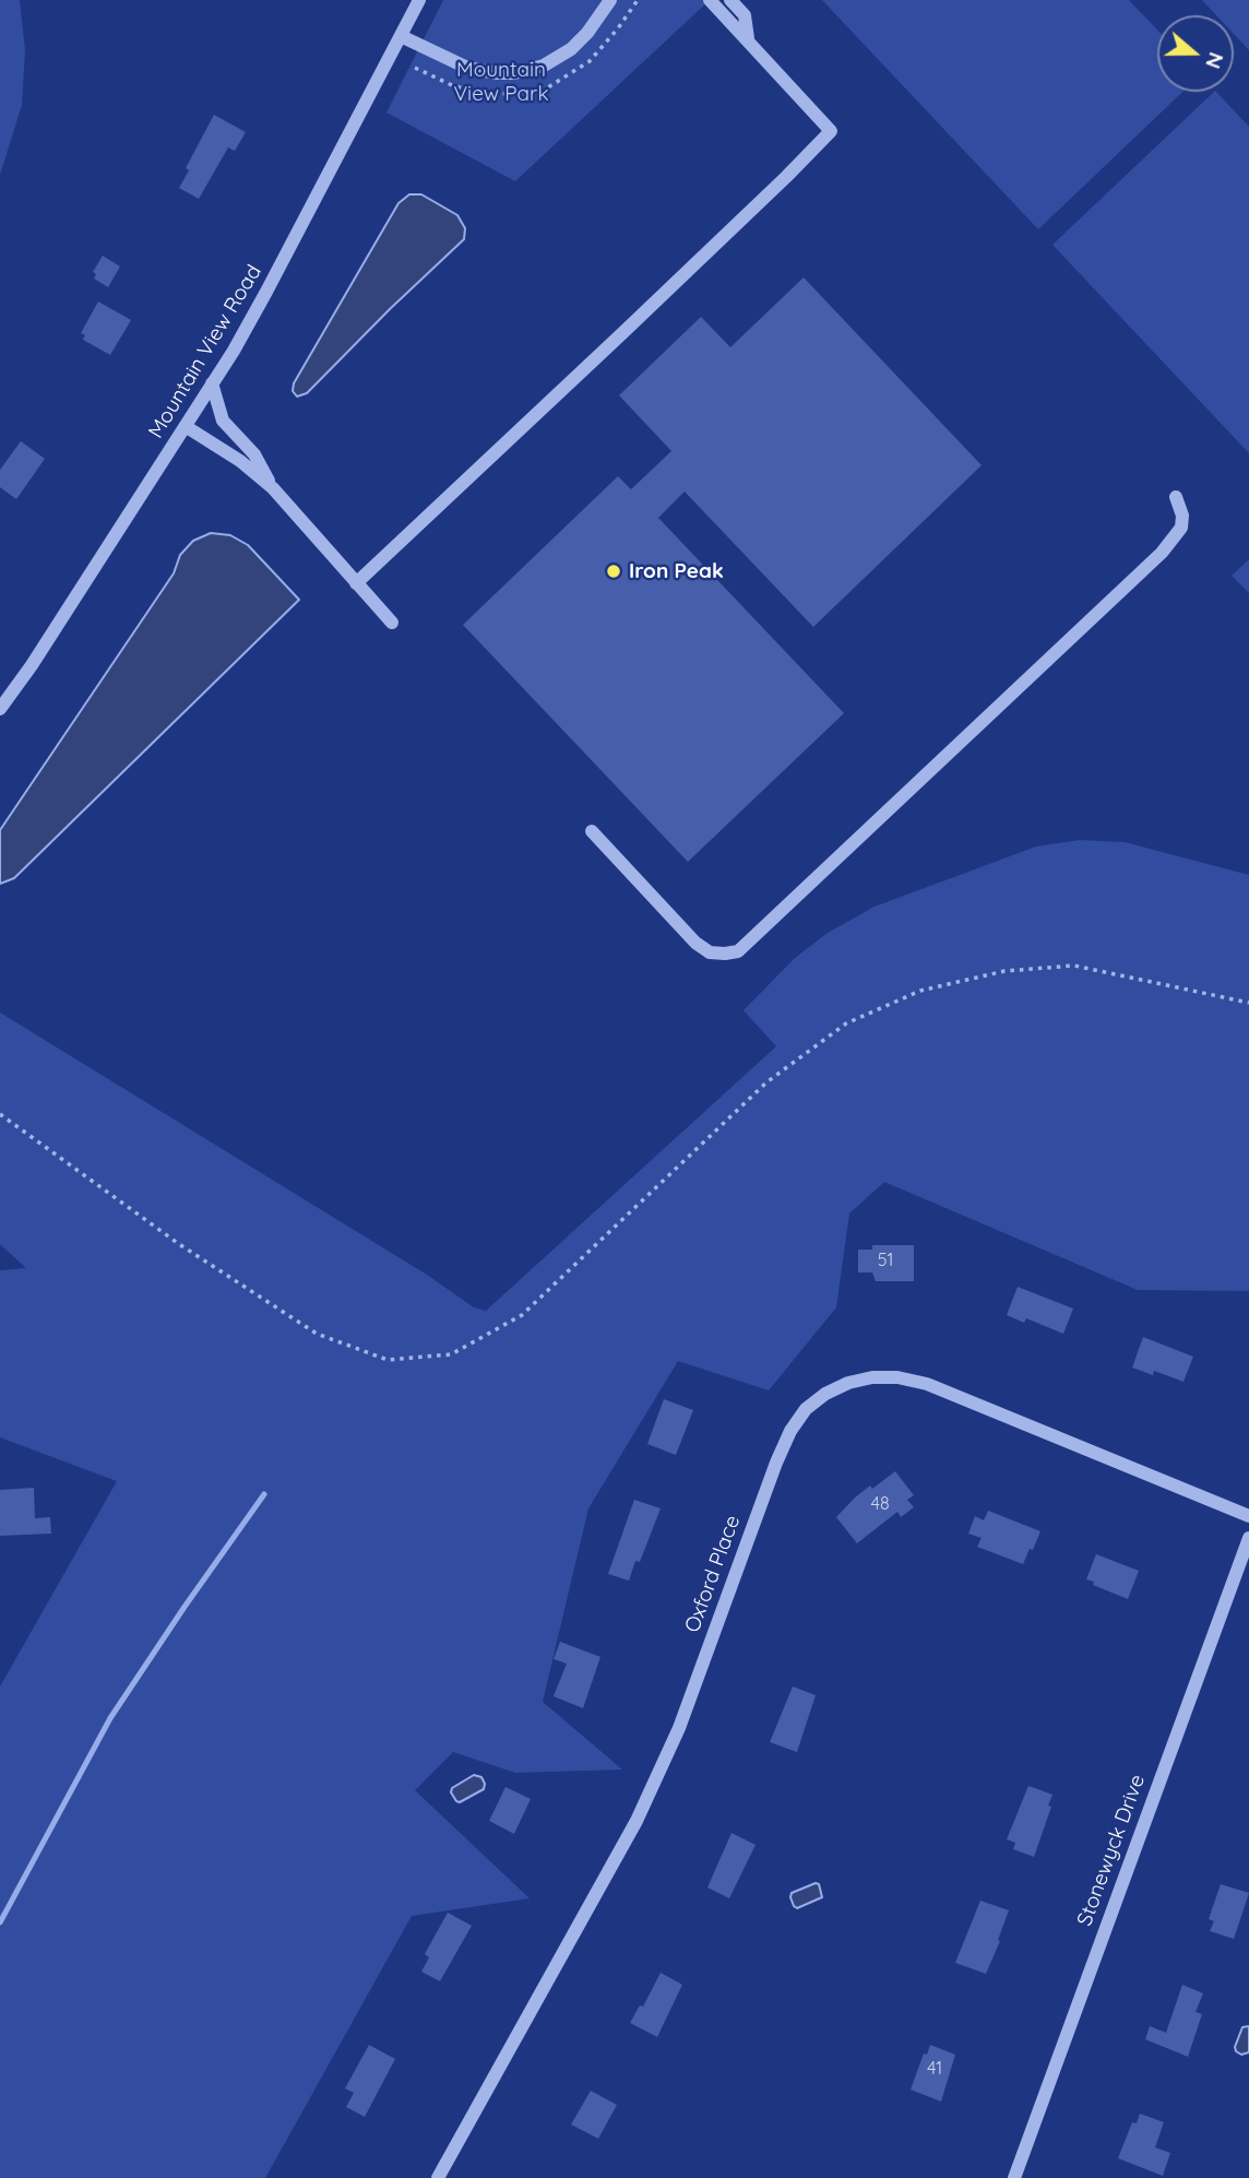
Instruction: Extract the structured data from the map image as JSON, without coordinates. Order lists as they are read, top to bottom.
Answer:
{
  "streets": {
    "street": ["Mountain View Road", "Oxford Place", "Stonewyck Drive"]
  },
  "parks": ["Mountain View Park"],
  "places": ["Iron Peak"],
  "house_numbers": ["51", "48", "41"],
  "north": "right"
}
